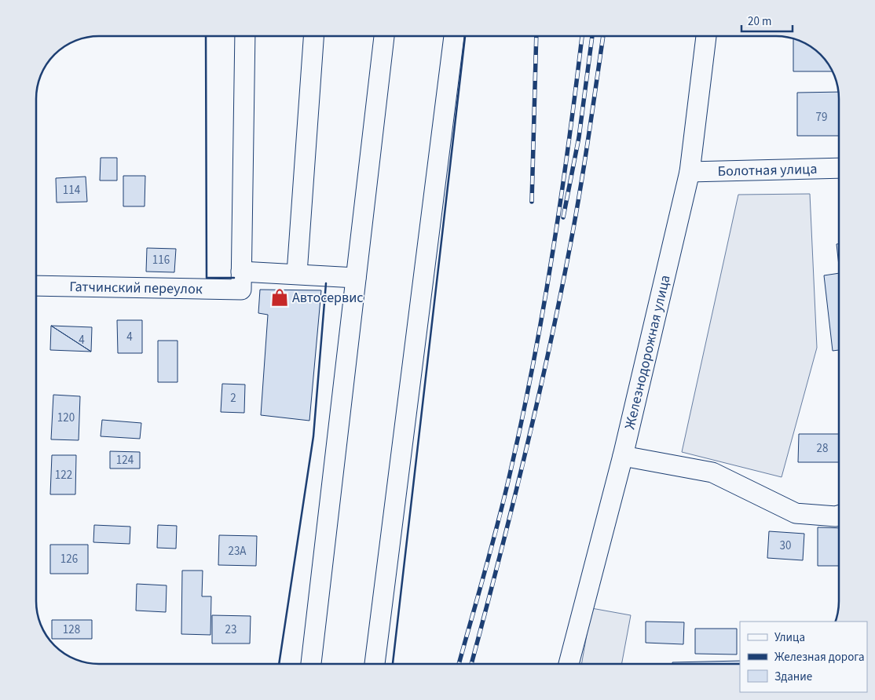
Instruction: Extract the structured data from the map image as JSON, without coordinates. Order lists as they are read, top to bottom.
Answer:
{
  "streets": {
    "street": ["Болотная улица", "Гатчинский переулок", "Железнодорожная улица"]
  },
  "crossings": [
    ["Болотная улица", "Железнодорожная улица"]
  ],
  "places": {
    "shop": ["Автосервис"]
  },
  "house_numbers": [
    "79",
    "114",
    "116",
    "4",
    "4",
    "2",
    "120",
    "28",
    "124",
    "122",
    "30",
    "23А",
    "126",
    "128",
    "23"
  ],
  "legend": ["Улица", "Железная дорога", "Здание"],
  "scale_bar": "20 m"
}
